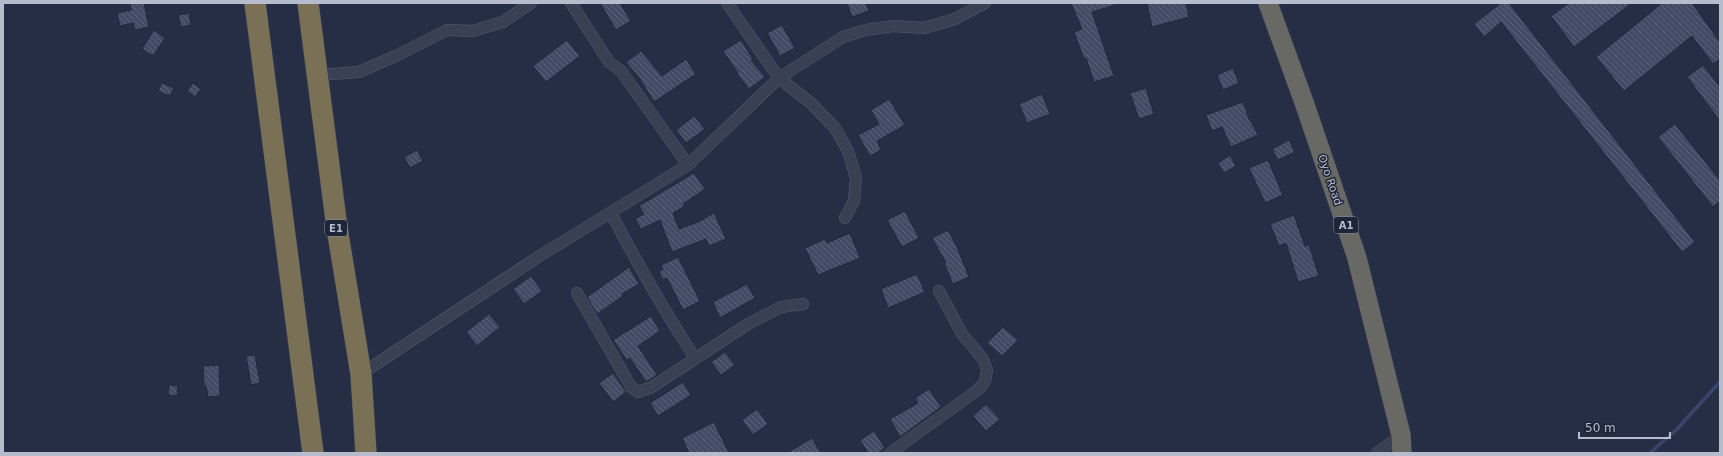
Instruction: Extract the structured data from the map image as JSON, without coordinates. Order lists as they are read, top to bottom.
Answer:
{
  "streets": {
    "highway": ["Oyo Road", "A1", "E1"]
  },
  "scale_bar": "50 m"
}
